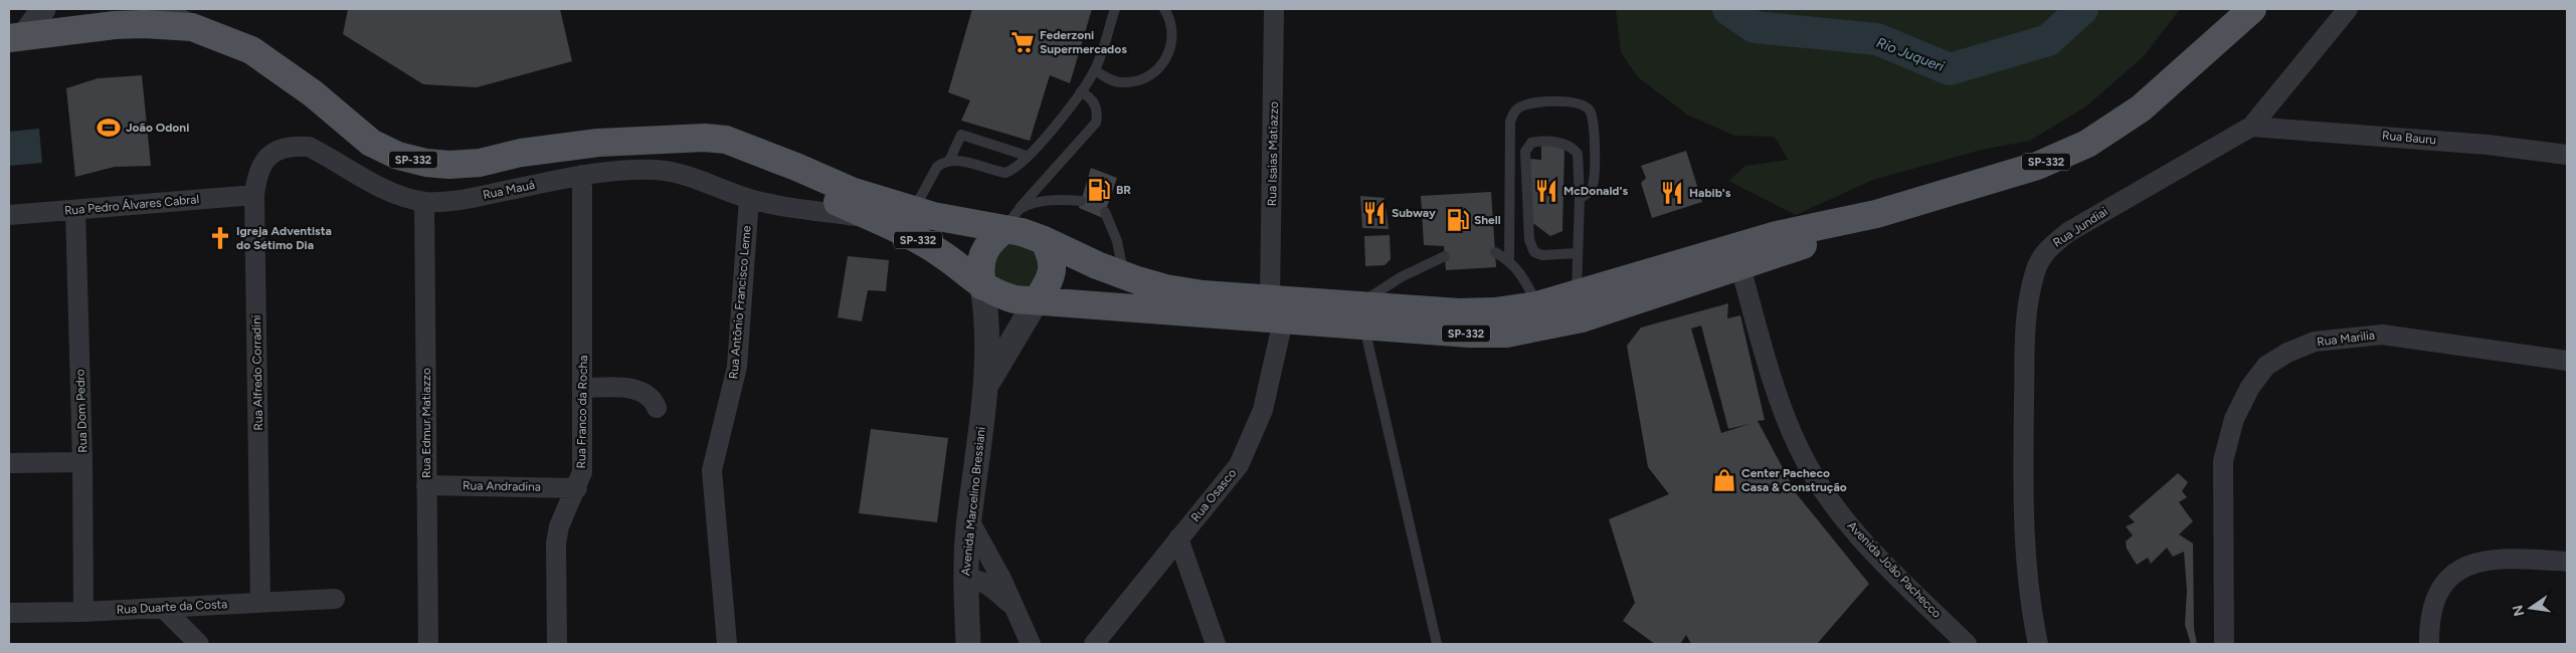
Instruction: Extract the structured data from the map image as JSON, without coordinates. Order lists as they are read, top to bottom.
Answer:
{
  "streets": {
    "main road": ["SP-332"],
    "street": [
      "Rua Bauru",
      "Rua Isaias Matiazzo",
      "Rua Mauá",
      "Rua Pedro Álvares Cabral",
      "Rua Jundiai",
      "Rua Antônio Francisco Leme",
      "Rua Marilia",
      "Rua Alfredo Corradini",
      "Rua Dom Pedro",
      "Rua Franco da Rocha",
      "Rua Edmur Matiazzo",
      "Rua Andradina",
      "Rua Osasco",
      "Avenida Marcelino Bressiani",
      "Avenida João Pachecco",
      "Rua Duarte da Costa"
    ]
  },
  "crossings": [
    ["Rua Bauru", "Rua Jundiai"],
    ["Rua Isaias Matiazzo", "SP-332"],
    ["Rua Isaias Matiazzo", "Rua Osasco"],
    ["SP-332", "Rua Mauá"],
    ["SP-332", "Rua Osasco"],
    ["SP-332", "Avenida Marcelino Bressiani"],
    ["SP-332", "Avenida João Pachecco"],
    ["Rua Mauá", "Rua Antônio Francisco Leme"],
    ["Rua Mauá", "Rua Alfredo Corradini"],
    ["Rua Mauá", "Rua Franco da Rocha"],
    ["Rua Mauá", "Rua Edmur Matiazzo"],
    ["Rua Pedro Álvares Cabral", "Rua Alfredo Corradini"],
    ["Rua Pedro Álvares Cabral", "Rua Dom Pedro"],
    ["Rua Alfredo Corradini", "Rua Duarte da Costa"],
    ["Rua Dom Pedro", "Rua Duarte da Costa"],
    ["Rua Franco da Rocha", "Rua Andradina"],
    ["Rua Edmur Matiazzo", "Rua Andradina"]
  ],
  "water": ["Rio Juqueri"],
  "places": {
    "supermarket": ["Federzoni Supermercados"],
    "sports": ["João Odoni"],
    "fuel station": ["BR", "Shell"],
    "restaurant": ["McDonald's", "Habib's", "Subway"],
    "church": ["Igreja Adventista do Sétimo Dia"],
    "shop": ["Center Pacheco Casa & Construção"]
  },
  "north": "left"
}
